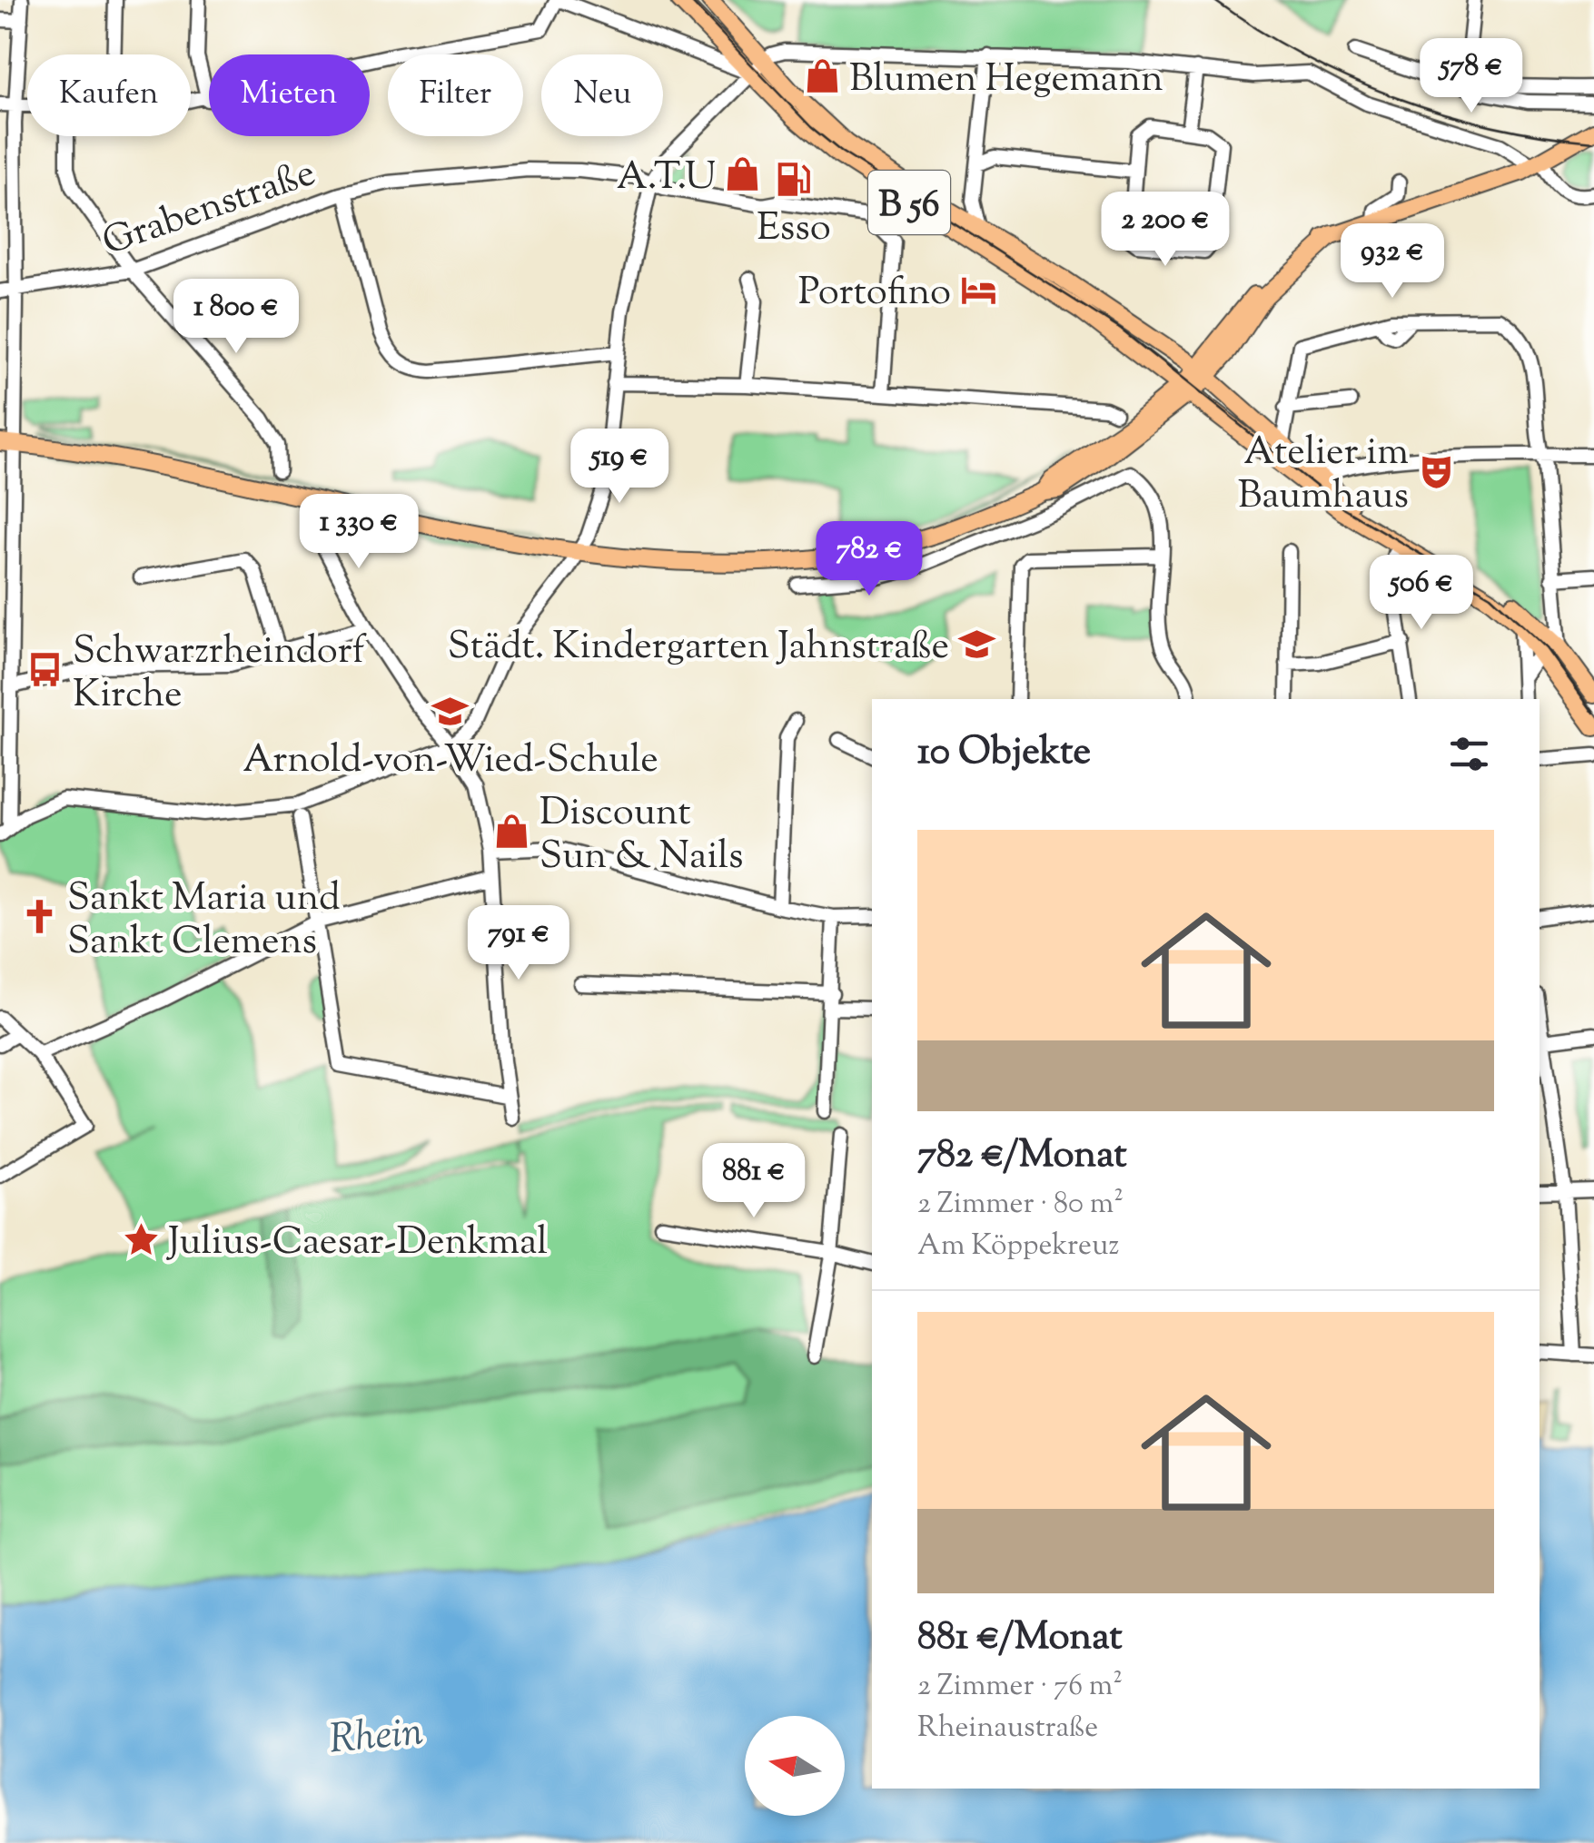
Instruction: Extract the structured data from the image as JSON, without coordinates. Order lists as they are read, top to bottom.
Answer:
{
  "streets": {
    "main road": ["B 56"],
    "street": ["Grabenstraße"]
  },
  "water": ["Rhein"],
  "places": {
    "shop": ["Blumen Hegemann", "A.T.U", "Discount Sun & Nails"],
    "fuel station": ["Esso"],
    "hotel": ["Portofino"],
    "theatre": ["Atelier im Baumhaus"],
    "school or university": ["Städt. Kindergarten Jahnstraße", "Arnold-von-Wied-Schule"],
    "bus stop": ["Schwarzrheindorf Kirche"],
    "church": ["Sankt Maria und Sankt Clemens"],
    "place": ["Julius-Caesar-Denkmal"]
  },
  "north": "left",
  "page": {
    "price": [
      "578 €",
      "2 200 €",
      "932 €",
      "1 800 €",
      "519 €",
      "1 330 €",
      "782 €",
      "506 €",
      "791 €",
      "881 €"
    ],
    "chip": [
      "Kaufen",
      "Mieten",
      "Filter",
      "Neu"
    ],
    "heading": "10 Objekte",
    "list": [
      {
        "name": "782 €/Monat",
        "note": "2 Zimmer · 80 m² · Am Köppekreuz"
      },
      {
        "name": "881 €/Monat",
        "note": "2 Zimmer · 76 m² · Rheinaustraße"
      }
    ]
  }
}
